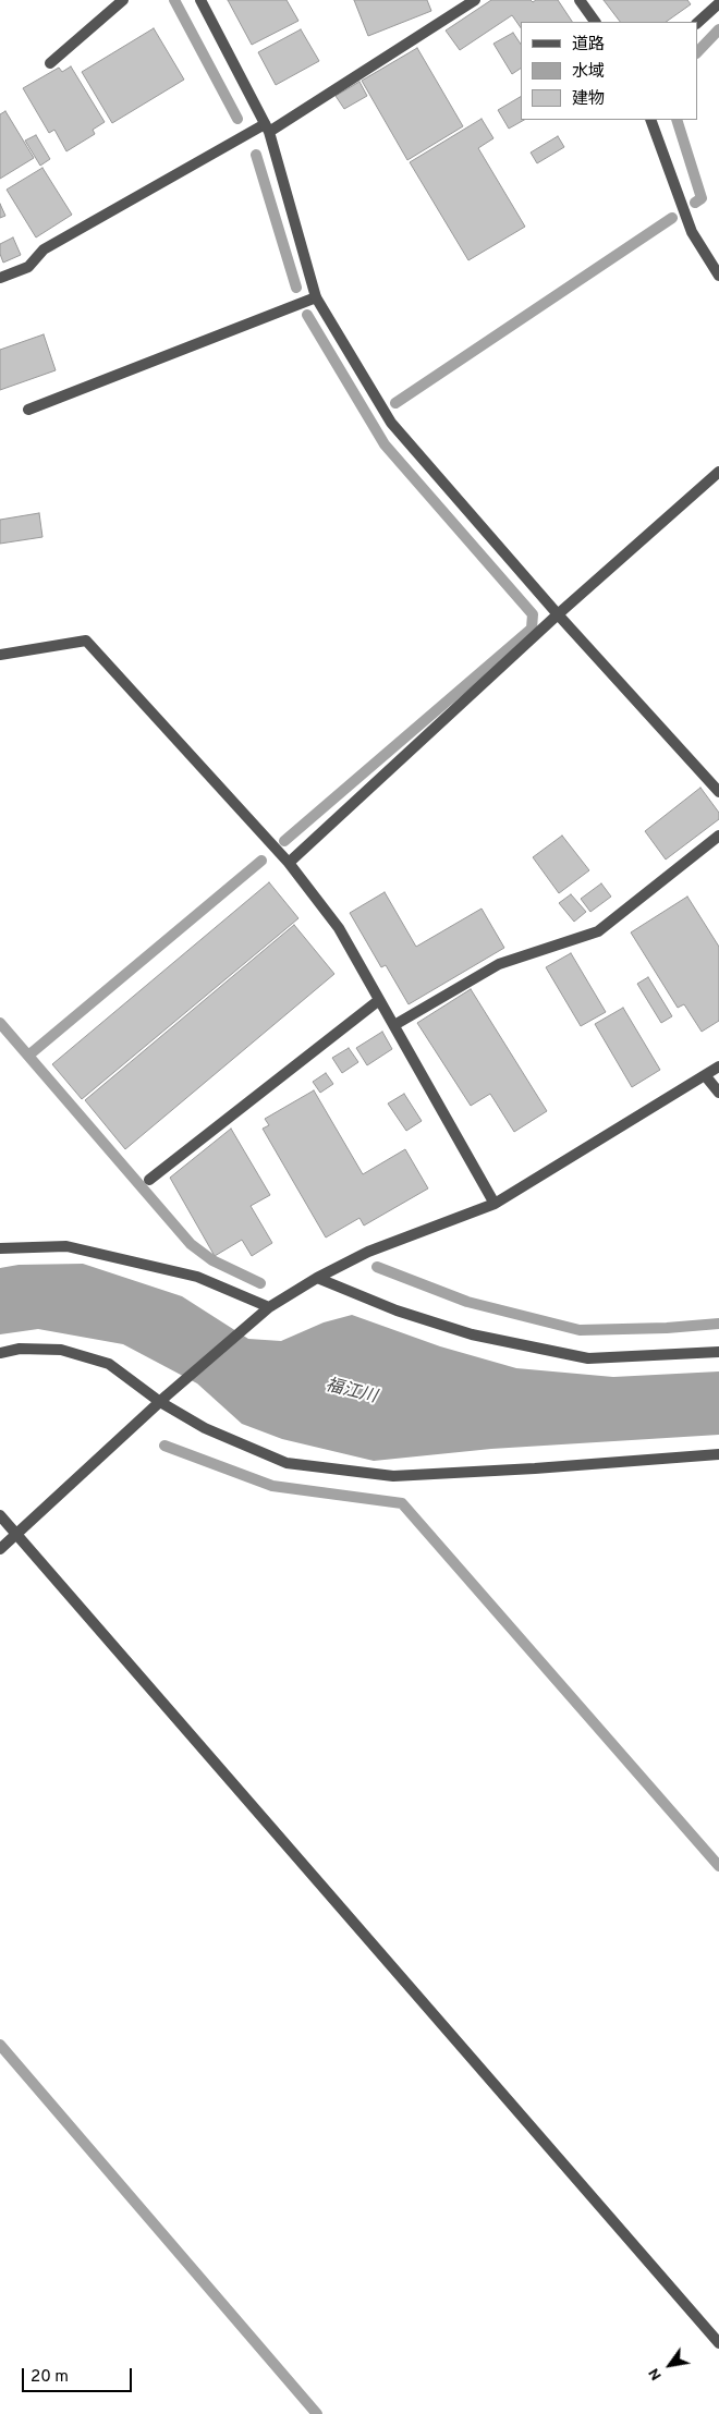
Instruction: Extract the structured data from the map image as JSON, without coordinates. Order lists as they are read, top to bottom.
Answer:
{
  "water": ["福江川"],
  "legend": ["道路", "水域", "建物"],
  "scale_bar": "20 m",
  "north": "bottom left"
}
